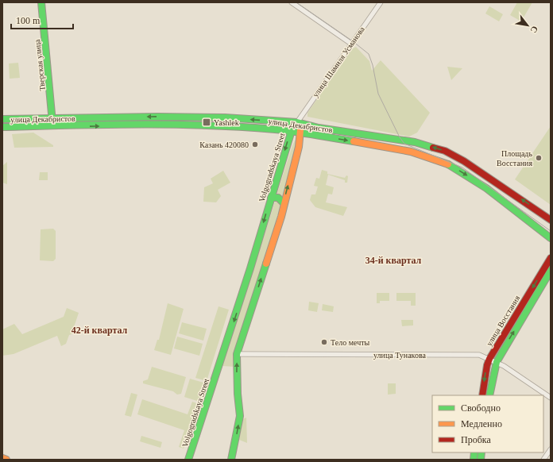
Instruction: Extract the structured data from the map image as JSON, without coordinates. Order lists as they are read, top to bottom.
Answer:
{
  "streets": {
    "main road": [
      "Тверская улица",
      "улица Декабристов",
      "Volgogradskaya Street",
      "улица Восстания"
    ],
    "street": ["улица Шамиля Усманова", "улица Тунакова"]
  },
  "crossings": [
    ["улица Шамиля Усманова", "улица Декабристов"],
    ["улица Шамиля Усманова", "Volgogradskaya Street"],
    ["Тверская улица", "улица Декабристов"],
    ["улица Декабристов", "Volgogradskaya Street"],
    ["улица Восстания", "улица Тунакова"]
  ],
  "districts": ["34-й квартал", "42-й квартал"],
  "places": {
    "transit": ["Yashlek"],
    "other": ["Казань 420080", "Площадь Восстания", "Тело мечты"]
  },
  "legend": ["Свободно", "Медленно", "Пробка"],
  "scale_bar": "100 m",
  "north": "bottom right"
}
